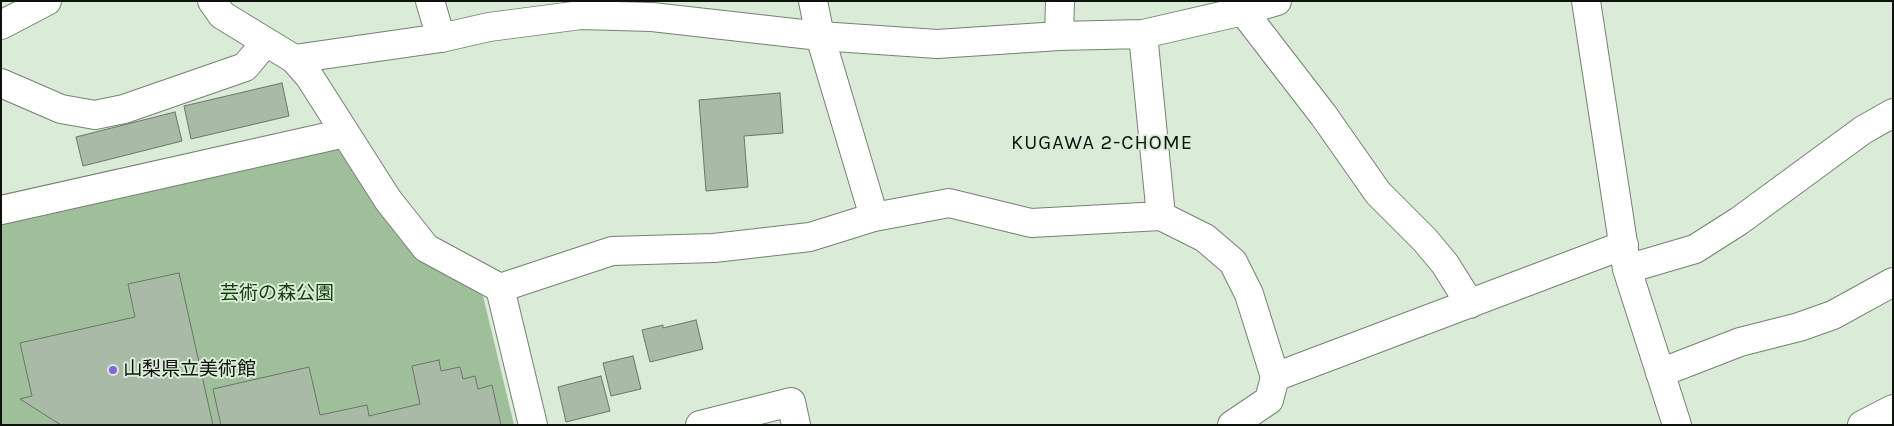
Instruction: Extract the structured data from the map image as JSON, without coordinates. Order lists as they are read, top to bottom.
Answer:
{
  "districts": ["KUGAWA 2-CHOME"],
  "parks": ["芸術の森公園"],
  "places": ["山梨県立美術館"]
}
